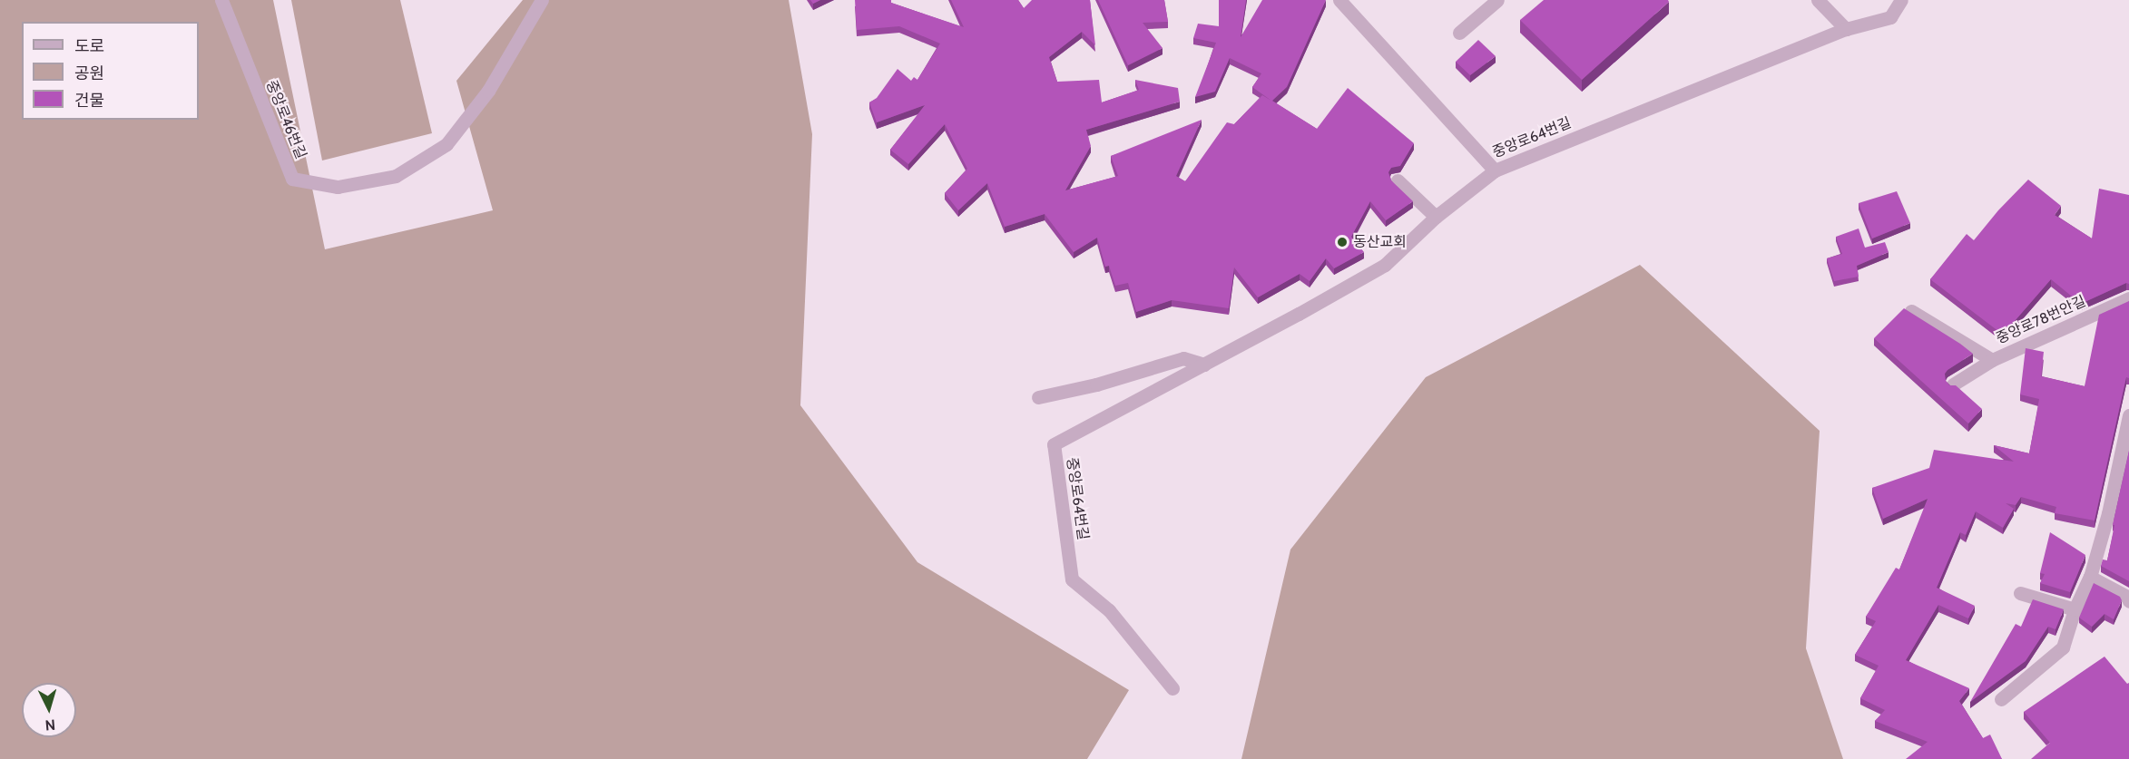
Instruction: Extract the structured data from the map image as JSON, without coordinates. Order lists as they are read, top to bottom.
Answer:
{
  "streets": {
    "street": ["중앙로46번길", "중앙로64번길", "중앙로78번안길"]
  },
  "places": ["동산교회"],
  "legend": ["도로", "공원", "건물"],
  "north": "bottom"
}
